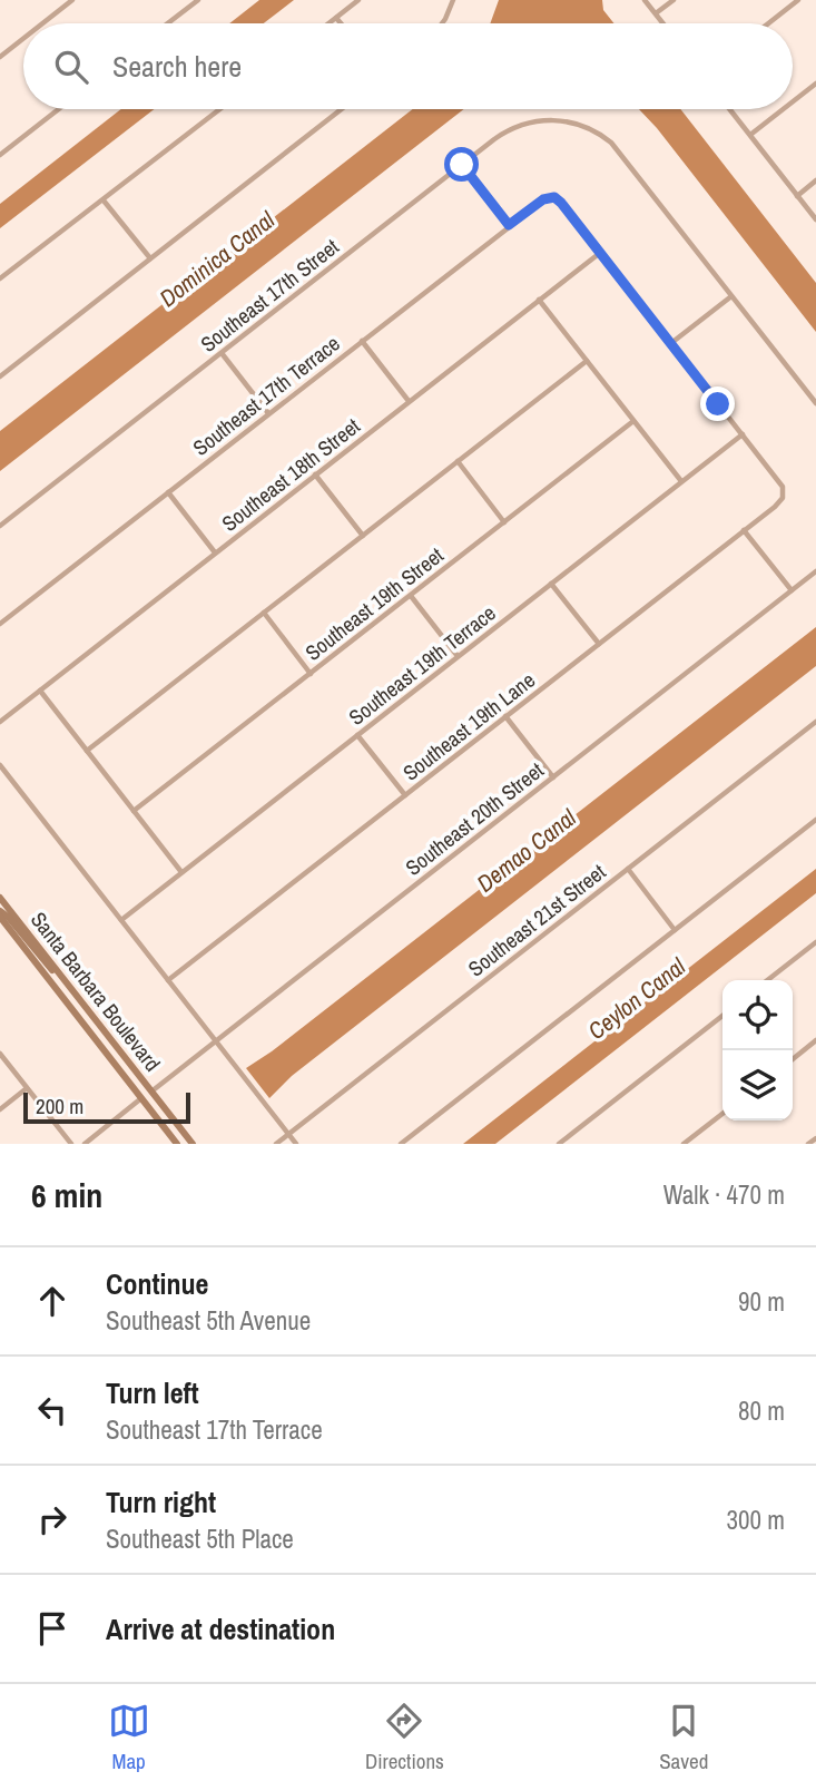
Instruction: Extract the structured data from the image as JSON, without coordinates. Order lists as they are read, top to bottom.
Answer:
{
  "streets": {
    "main road": ["Santa Barbara Boulevard"],
    "street": [
      "Southeast 17th Street",
      "Southeast 17th Terrace",
      "Southeast 18th Street",
      "Southeast 19th Street",
      "Southeast 19th Terrace",
      "Southeast 19th Lane",
      "Southeast 20th Street",
      "Southeast 21st Street"
    ]
  },
  "crossings": [
    ["Southeast 17th Terrace", "Southeast 18th Street"],
    ["Southeast 19th Terrace", "Southeast 19th Lane"],
    ["Southeast 20th Street", "Santa Barbara Boulevard"]
  ],
  "water": ["Dominica Canal", "Demao Canal", "Ceylon Canal"],
  "scale_bar": "200 m",
  "page": {
    "search": "Search here",
    "scale": "200 m",
    "heading": ["6 min", "Walk · 470 m"],
    "list": [
      ["Continue", "Southeast 5th Avenue", "90 m"],
      ["Turn left", "Southeast 17th Terrace", "80 m"],
      ["Turn right", "Southeast 5th Place", "300 m"],
      "Arrive at destination"
    ],
    "nav": ["Map", "Directions", "Saved"]
  }
}
